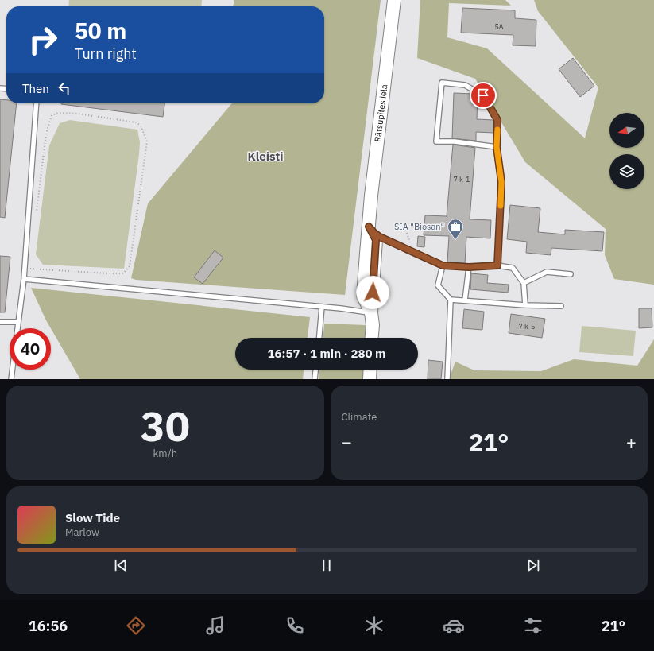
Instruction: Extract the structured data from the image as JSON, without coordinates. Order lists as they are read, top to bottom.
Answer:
{
  "streets": {
    "street": ["Rātsupītes iela"]
  },
  "districts": ["Kleisti"],
  "places": {
    "office": ["SIA \"Biosan\""]
  },
  "house_numbers": ["5A", "7 k-1", "7 k-5"],
  "north": "left",
  "page": {
    "turn": ["50 m", "Turn right"],
    "then": "Then",
    "limit": "40",
    "trip": "16:57 · 1 min · 280 m",
    "tile": [
      ["30", "km/h"],
      "Climate"
    ],
    "heat": ["−", "21°", "+"],
    "song": ["Slow Tide", "Marlow"],
    "tabs": ["16:56", "21°"]
  }
}
